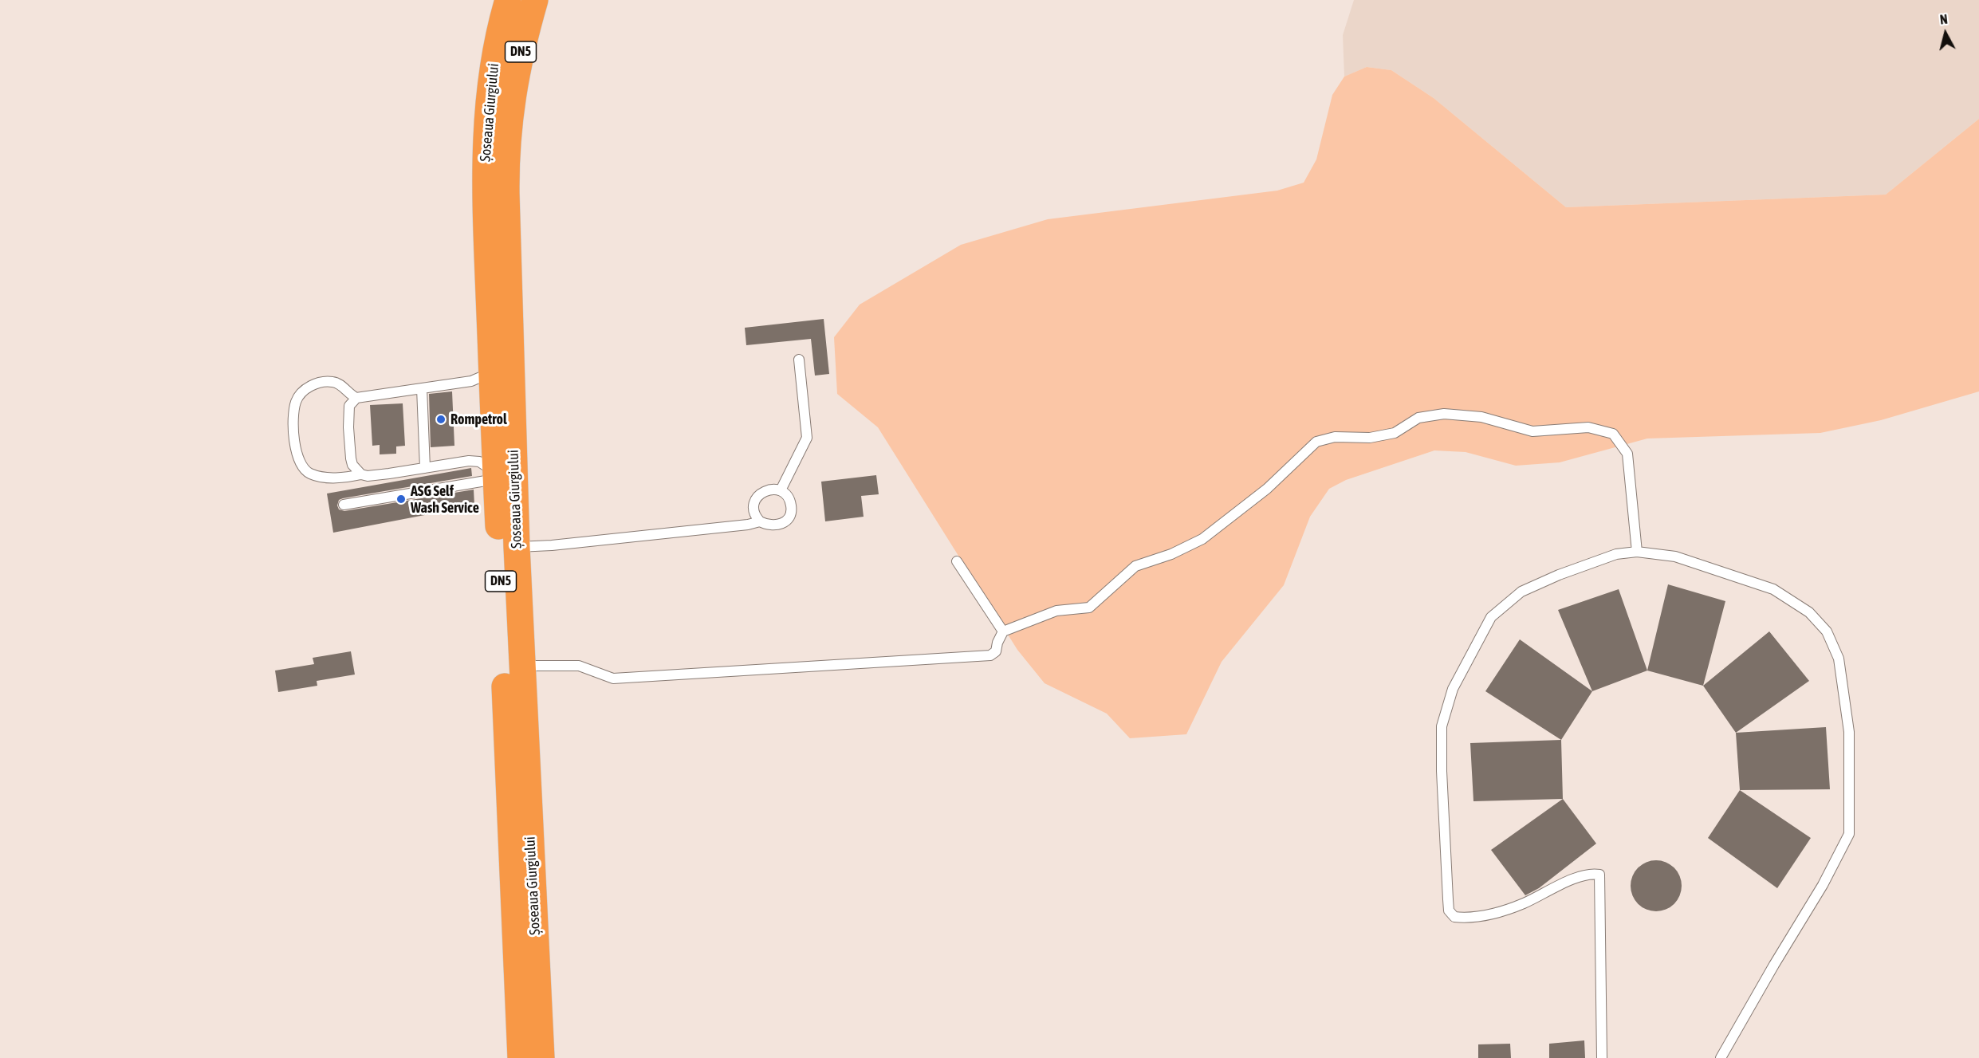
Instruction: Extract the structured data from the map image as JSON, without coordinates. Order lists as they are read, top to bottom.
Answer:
{
  "streets": {
    "highway": ["DN5", "Șoseaua Giurgiului"]
  },
  "places": ["Rompetrol", "ASG Self Wash Service"],
  "north": "top"
}
